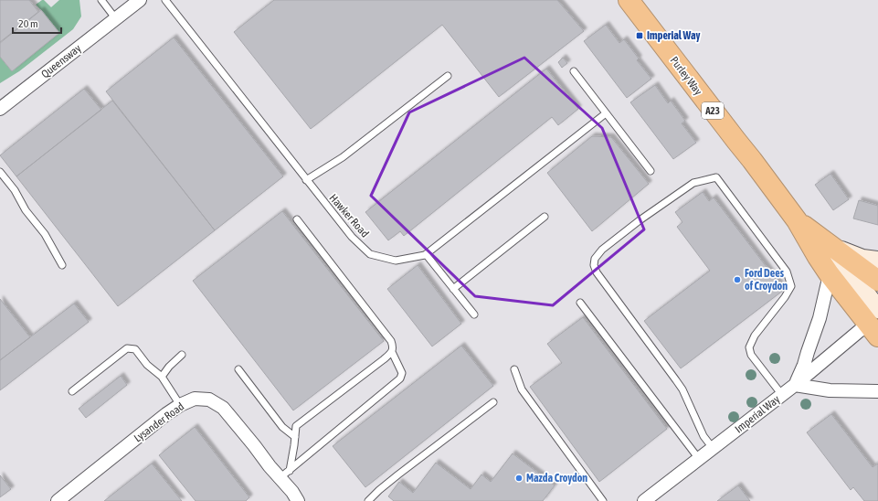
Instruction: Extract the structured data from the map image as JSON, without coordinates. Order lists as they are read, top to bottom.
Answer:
{
  "streets": {
    "highway": ["Purley Way", "A23"],
    "street": ["Queensway", "Imperial Way", "Lysander Road"],
    "lane": ["Hawker Road"]
  },
  "crossings": [
    ["Purley Way", "Imperial Way"]
  ],
  "places": {
    "transit": ["Imperial Way"],
    "other": ["Ford Dees of Croydon", "Mazda Croydon"]
  },
  "scale_bar": "20 m"
}
